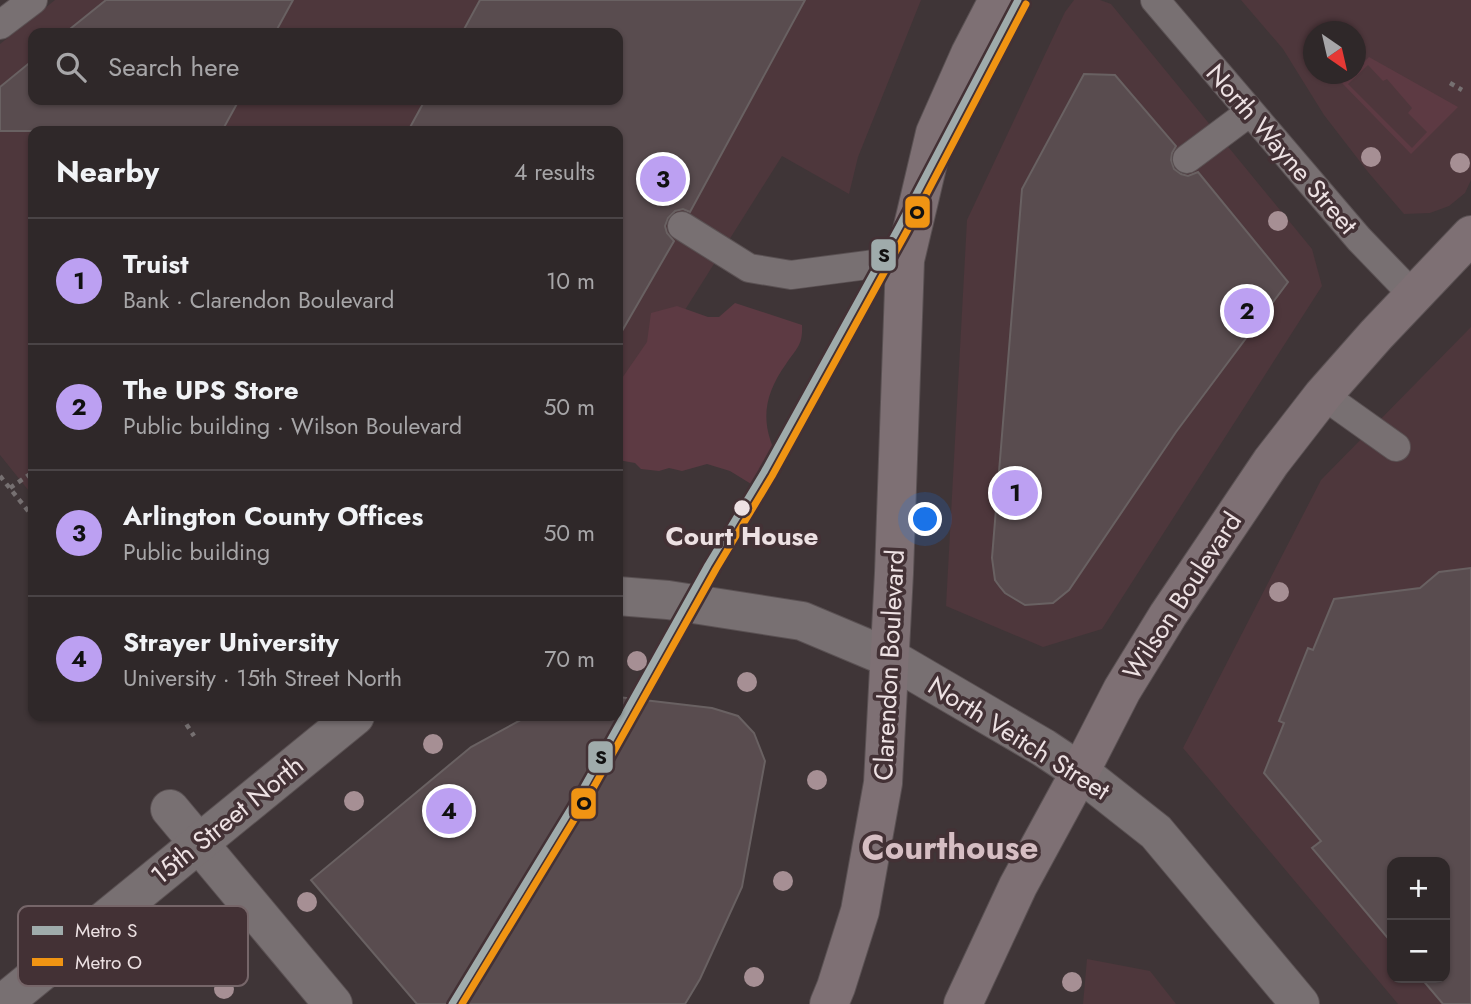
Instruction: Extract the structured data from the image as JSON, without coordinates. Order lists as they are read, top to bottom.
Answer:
{
  "streets": {
    "main road": ["Wilson Boulevard", "Clarendon Boulevard"],
    "street": ["North Veitch Street", "15th Street North"],
    "lane": ["North Wayne Street"]
  },
  "crossings": [
    ["North Wayne Street", "Wilson Boulevard"],
    ["Wilson Boulevard", "North Veitch Street"],
    ["Clarendon Boulevard", "North Veitch Street"]
  ],
  "districts": ["Courthouse"],
  "places": ["Court House"],
  "lines": ["metro line S", "metro line O"],
  "legend": ["Metro S", "Metro O"],
  "north": "bottom right",
  "page": {
    "search": "Search here",
    "heading": ["Nearby", "4 results"],
    "pins": [
      "3",
      "2",
      "1",
      "4"
    ],
    "list": [
      {
        "mark": "1",
        "name": "Truist",
        "note": "Bank · Clarendon Boulevard",
        "value": "10 m"
      },
      {
        "mark": "2",
        "name": "The UPS Store",
        "note": "Public building · Wilson Boulevard",
        "value": "50 m"
      },
      {
        "mark": "3",
        "name": "Arlington County Offices",
        "note": "Public building",
        "value": "50 m"
      },
      {
        "mark": "4",
        "name": "Strayer University",
        "note": "University · 15th Street North",
        "value": "70 m"
      }
    ],
    "map_buttons": ["+", "−"]
  }
}
